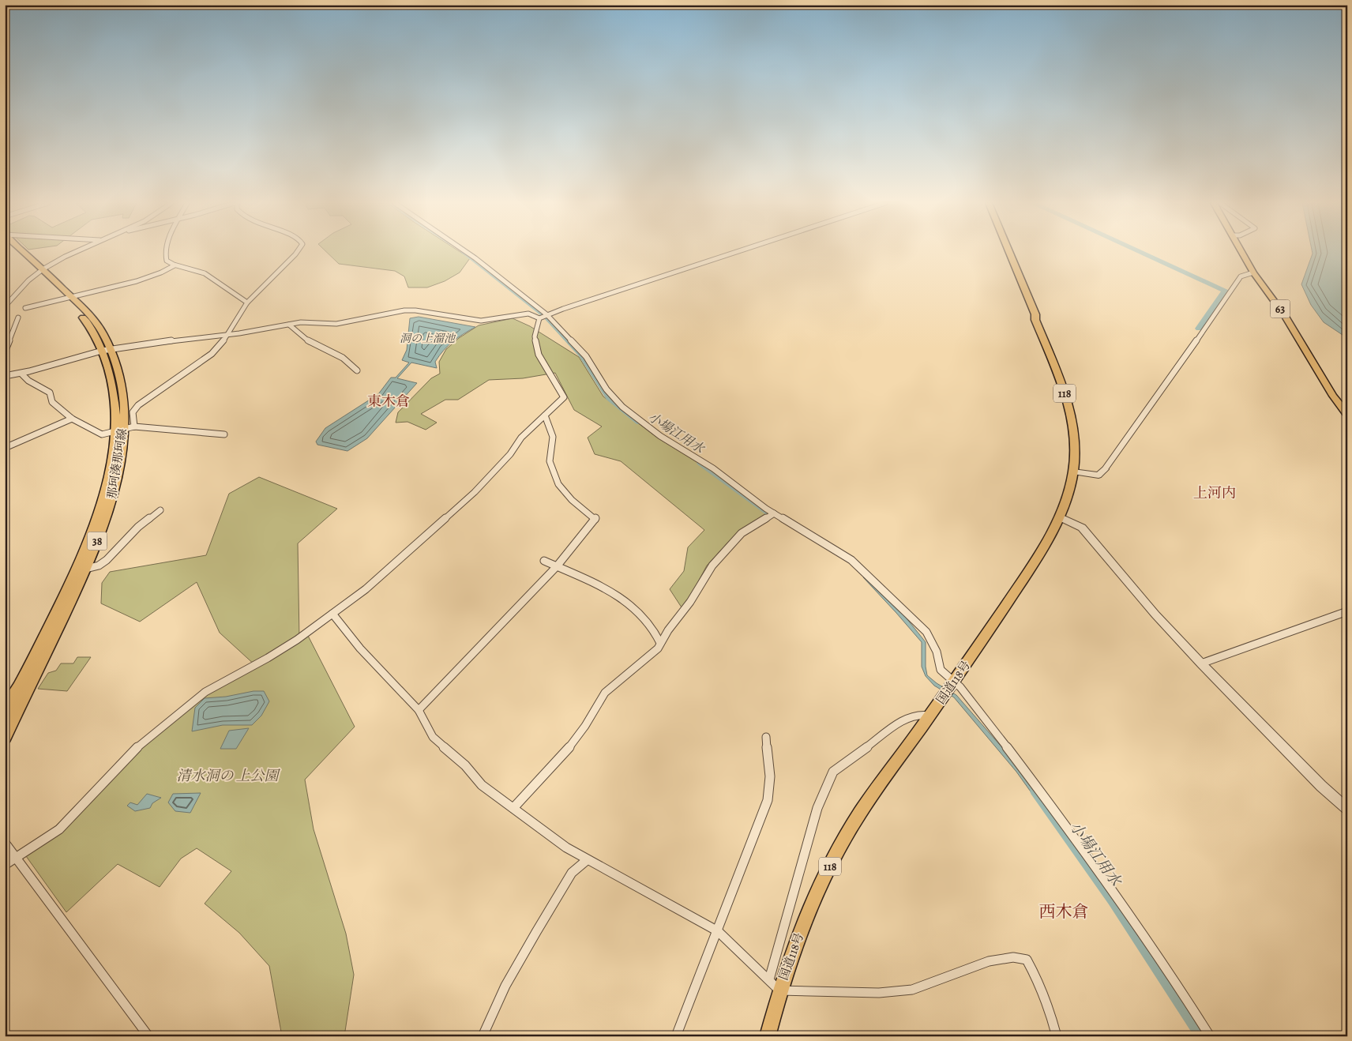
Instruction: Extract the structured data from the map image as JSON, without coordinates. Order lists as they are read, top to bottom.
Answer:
{
  "streets": {
    "main road": [
      "63",
      "118",
      "那珂湊那珂線",
      "38",
      "国道118号"
    ]
  },
  "districts": ["東木倉", "上河内", "西木倉"],
  "water": ["洞の上溜池", "小場江用水"],
  "parks": ["清水洞の 上公園"]
}
